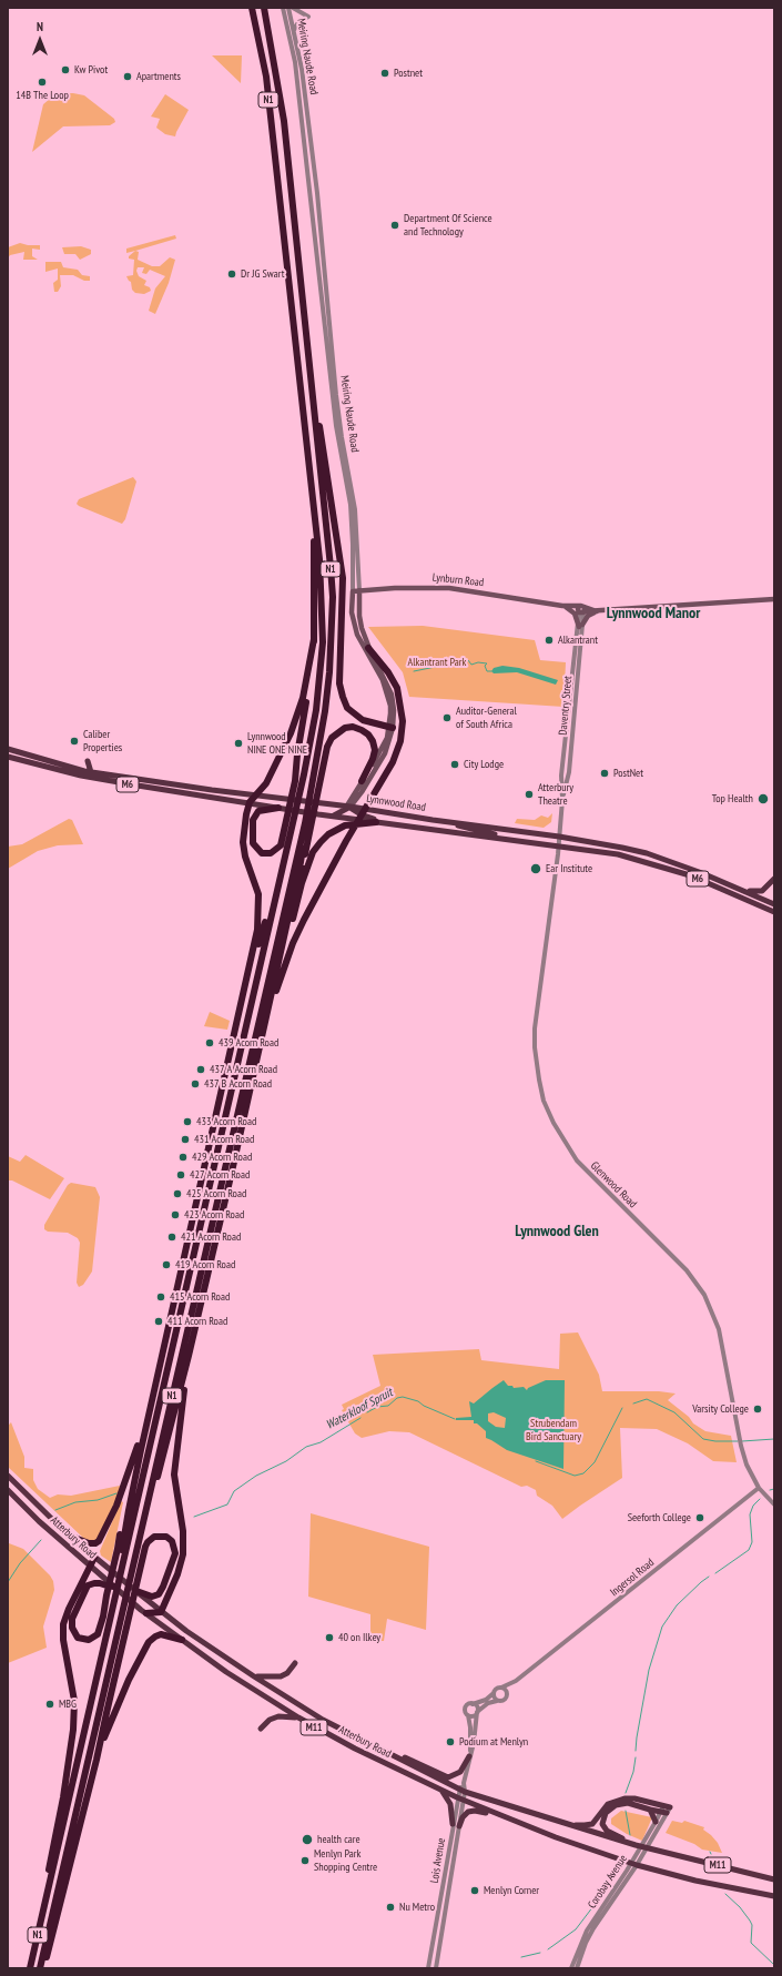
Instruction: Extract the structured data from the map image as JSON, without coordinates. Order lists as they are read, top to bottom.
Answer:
{
  "streets": {
    "highway": ["N1"],
    "main road": [
      "Meiring Naude Road",
      "Lynburn Road",
      "M6",
      "Lynnwood Road",
      "Atterbury Road",
      "M11"
    ],
    "street": [
      "Daventry Street",
      "Glenwood Road",
      "Ingersol Road",
      "Lois Avenue",
      "Corobay Avenue"
    ]
  },
  "crossings": [
    ["Meiring Naude Road", "Lynburn Road"],
    ["Meiring Naude Road", "Lynnwood Road"],
    ["Lynburn Road", "Daventry Street"],
    ["Daventry Street", "Lynnwood Road"],
    ["Daventry Street", "Glenwood Road"],
    ["Lynnwood Road", "Glenwood Road"],
    ["Glenwood Road", "Ingersol Road"],
    ["Atterbury Road", "Lois Avenue"],
    ["Atterbury Road", "Corobay Avenue"],
    ["Ingersol Road", "Lois Avenue"]
  ],
  "districts": ["Lynnwood Manor", "Lynnwood Glen"],
  "water": ["Waterkloof Spruit"],
  "parks": ["Alkantrant Park", "Strubendam Bird Sanctuary"],
  "places": [
    "Kw Pivot",
    "Postnet",
    "Apartments",
    "14B The Loop",
    "Department Of Science and Technology",
    "Dr JG Swart",
    "Alkantrant",
    "Auditor-General of South Africa",
    "Caliber Properties",
    "Lynnwood NINE ONE NINE",
    "City Lodge",
    "PostNet",
    "Atterbury Theatre",
    "Top Health",
    "Ear Institute",
    "439 Acorn Road",
    "437 A Acorn Road",
    "437 B Acorn Road",
    "433 Acorn Road",
    "431 Acorn Road",
    "429 Acorn Road",
    "427 Acorn Road",
    "425 Acorn Road",
    "423 Acorn Road",
    "421 Acorn Road",
    "419 Acorn Road",
    "415 Acorn Road",
    "411 Acorn Road",
    "Varsity College",
    "Seeforth College",
    "40 on Ilkey",
    "MBG",
    "Podium at Menlyn",
    "health care",
    "Menlyn Park Shopping Centre",
    "Menlyn Corner",
    "Nu Metro"
  ],
  "north": "top"
}
